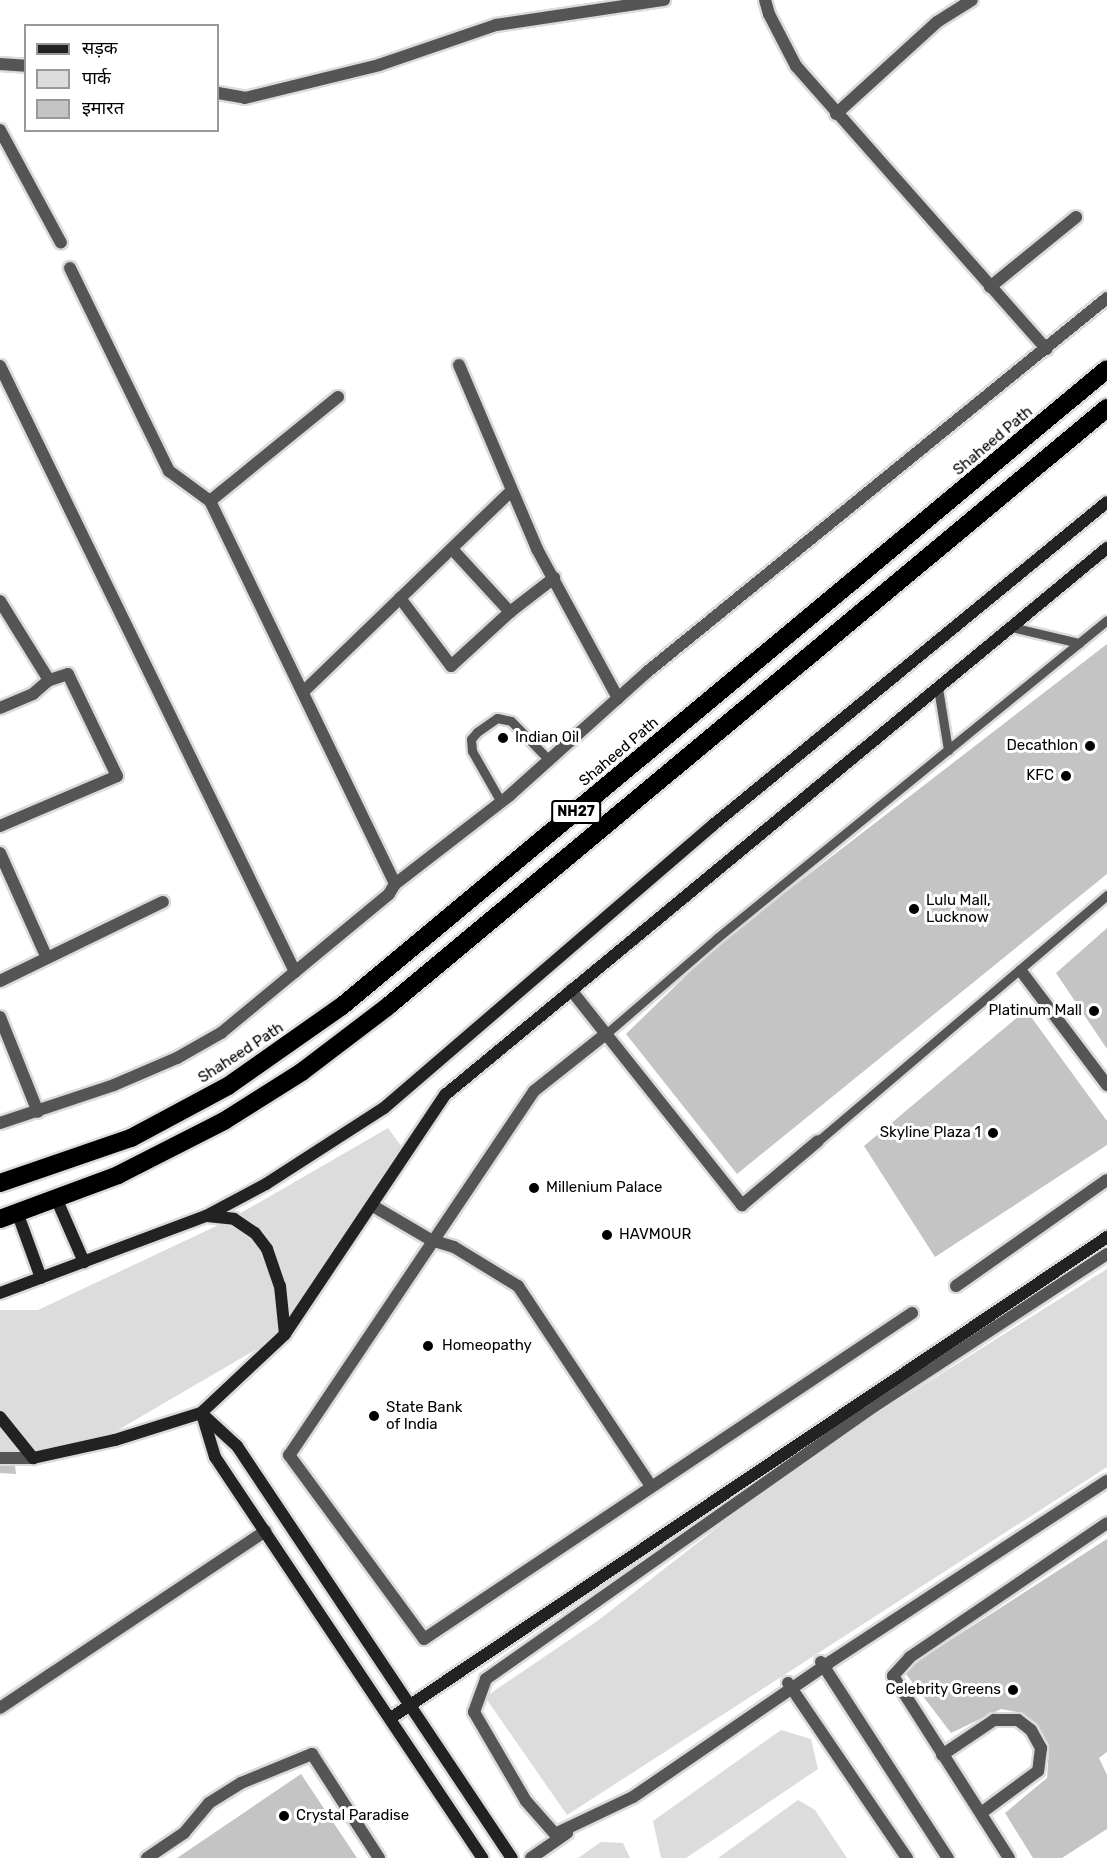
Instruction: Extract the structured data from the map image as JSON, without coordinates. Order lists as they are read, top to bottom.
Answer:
{
  "streets": {
    "highway": ["Shaheed Path", "NH27"]
  },
  "places": [
    "Indian Oil",
    "Decathlon",
    "KFC",
    "Lulu Mall, Lucknow",
    "Platinum Mall",
    "Skyline Plaza 1",
    "Millenium Palace",
    "HAVMOUR",
    "Homeopathy",
    "State Bank of India",
    "Celebrity Greens",
    "Crystal Paradise"
  ],
  "legend": ["सड़क", "पार्क", "इमारत"]
}
